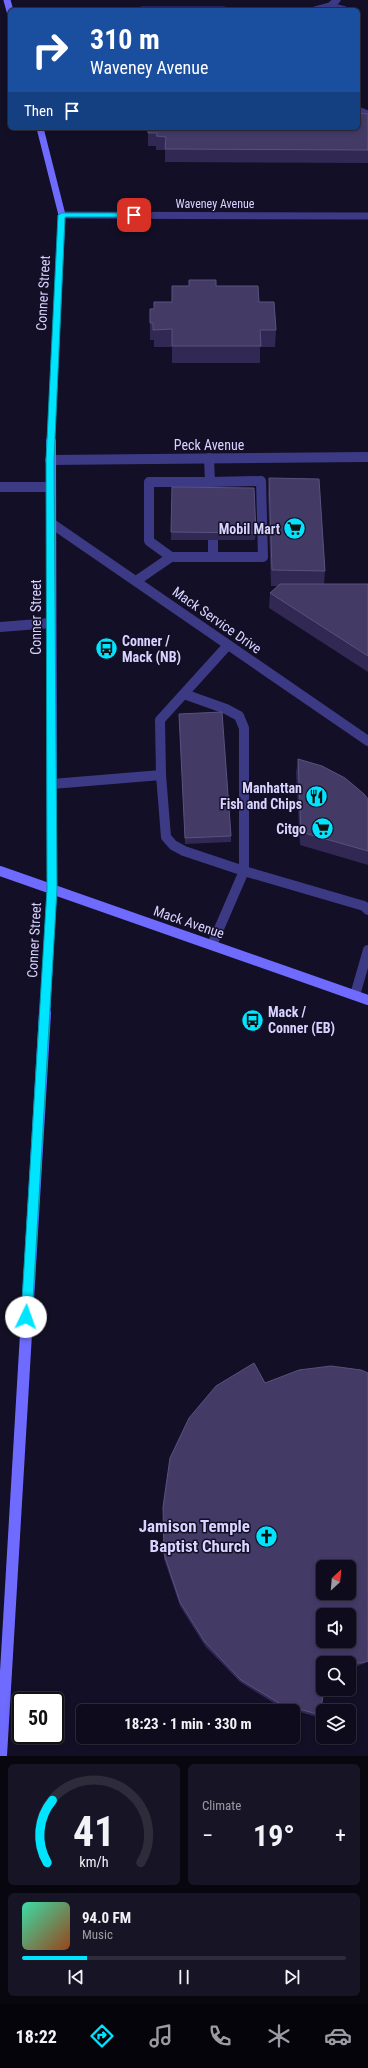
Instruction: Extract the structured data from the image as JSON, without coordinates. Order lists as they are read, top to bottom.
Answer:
{
  "streets": {
    "main road": ["Conner Street", "Mack Avenue"],
    "street": ["Waveney Avenue", "Peck Avenue", "Mack Service Drive"]
  },
  "crossings": [
    ["Waveney Avenue", "Conner Street"],
    ["Conner Street", "Peck Avenue"],
    ["Conner Street", "Mack Service Drive"],
    ["Conner Street", "Mack Avenue"]
  ],
  "places": {
    "supermarket": ["Mobil Mart", "Citgo"],
    "bus stop": ["Conner / Mack (NB)", "Mack / Conner (EB)"],
    "restaurant": ["Manhattan Fish and Chips"],
    "church": ["Jamison Temple Baptist Church"]
  },
  "north": "top right",
  "page": {
    "turn": ["310 m", "Waveney Avenue"],
    "then": "Then",
    "limit": "50",
    "trip": "18:23 · 1 min · 330 m",
    "tile": "Climate",
    "heat": ["−", "19°", "+"],
    "song": ["94.0 FM", "Music"],
    "tabs": "18:22",
    "gauge": ["41", "km/h"]
  }
}
